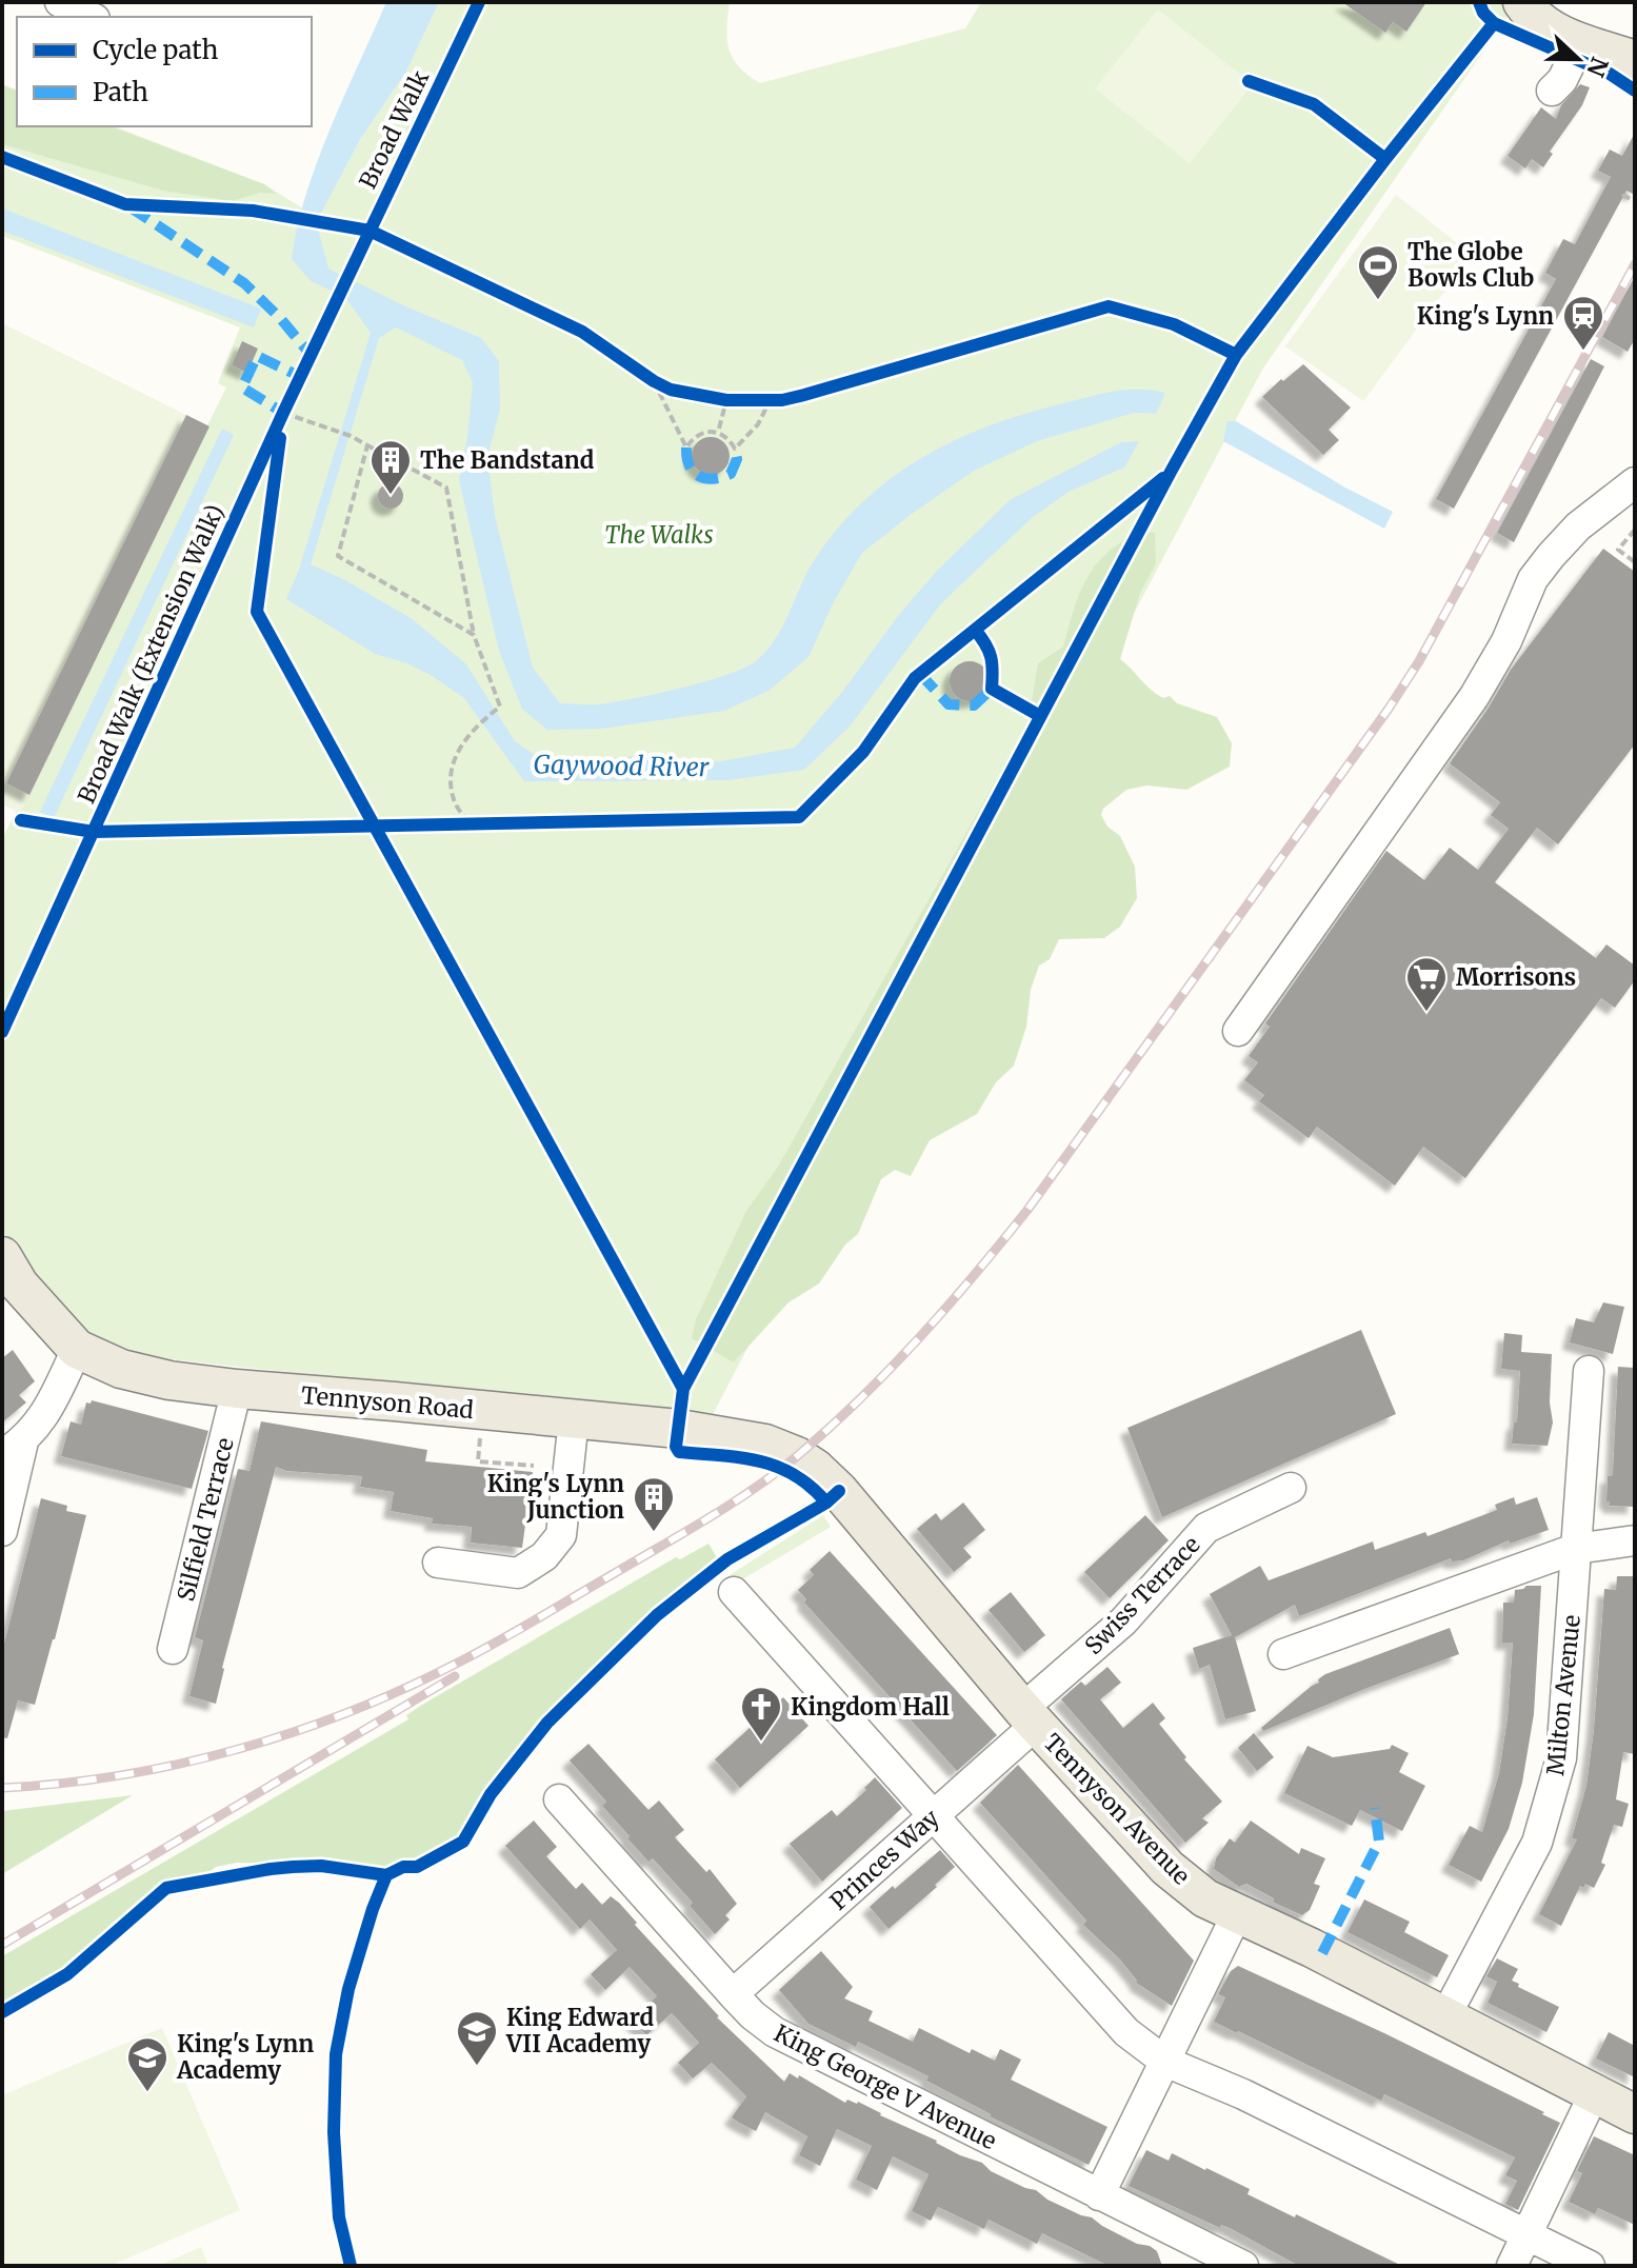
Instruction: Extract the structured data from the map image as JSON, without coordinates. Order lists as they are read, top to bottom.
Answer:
{
  "streets": {
    "main road": ["Tennyson Road", "Tennyson Avenue"],
    "street": [
      "Silfield Terrace",
      "Swiss Terrace",
      "Milton Avenue",
      "Princes Way",
      "King George V Avenue"
    ],
    "cycle path": ["Broad Walk"]
  },
  "crossings": [
    ["Tennyson Road", "Silfield Terrace"],
    ["Tennyson Road", "Tennyson Avenue"],
    ["Swiss Terrace", "Tennyson Avenue"],
    ["Swiss Terrace", "Princes Way"],
    ["Milton Avenue", "Tennyson Avenue"],
    ["Tennyson Avenue", "Princes Way"],
    ["Princes Way", "King George V Avenue"]
  ],
  "water": ["Gaywood River"],
  "parks": ["The Walks"],
  "places": {
    "sports": ["The Globe Bowls Club"],
    "station": ["King's Lynn"],
    "building": ["The Bandstand", "King's Lynn Junction"],
    "supermarket": ["Morrisons"],
    "church": ["Kingdom Hall"],
    "school or university": ["King Edward VII Academy", "King's Lynn Academy"]
  },
  "legend": ["Cycle path", "Path"],
  "north": "right"
}
